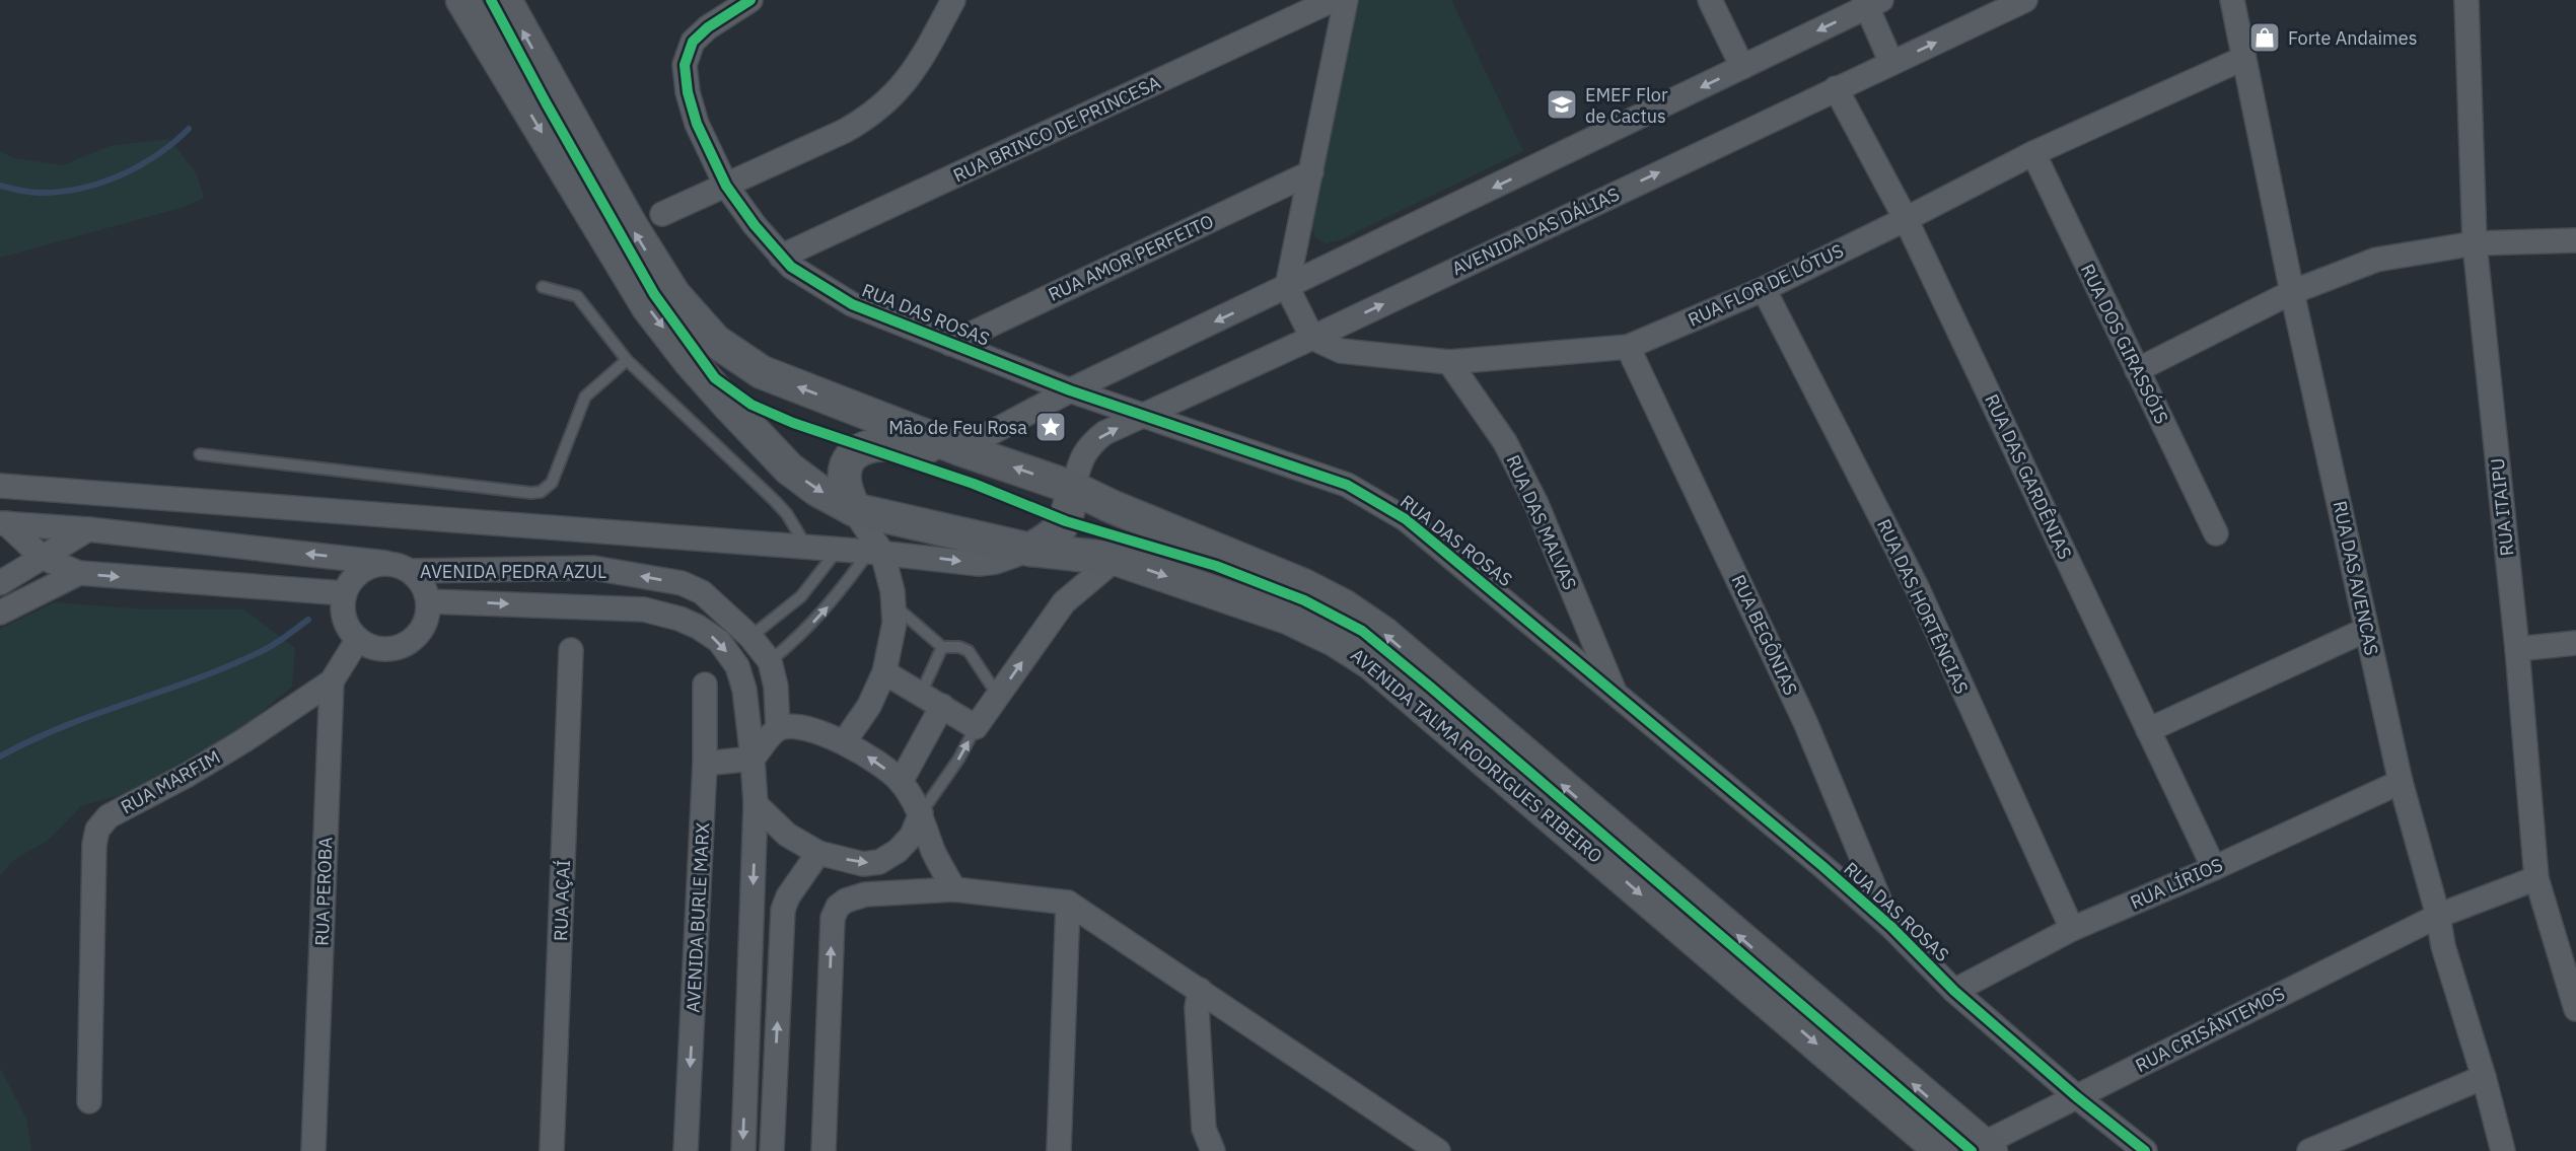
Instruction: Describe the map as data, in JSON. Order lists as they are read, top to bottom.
{
  "streets": {
    "main road": ["AVENIDA TALMA RODRIGUES RIBEIRO"],
    "street": [
      "RUA BRINCO DE PRINCESA",
      "AVENIDA DAS DÁLIAS",
      "RUA AMOR PERFEITO",
      "RUA FLOR DE LÓTUS",
      "RUA DAS ROSAS",
      "RUA DOS GIRASSÓIS",
      "RUA DAS GARDÊNIAS",
      "RUA ITAIPU",
      "RUA DAS MALVAS",
      "AVENIDA PEDRA AZUL",
      "RUA DAS AVENCAS",
      "RUA DAS HORTÊNCIAS",
      "RUA BEGÔNIAS",
      "RUA MARFIM",
      "RUA LÍRIOS",
      "RUA PEROBA",
      "RUA AÇAÍ",
      "AVENIDA BURLE MARX",
      "RUA CRISÂNTEMOS"
    ]
  },
  "crossings": [
    ["RUA BRINCO DE PRINCESA", "RUA DAS ROSAS"],
    ["AVENIDA DAS DÁLIAS", "RUA FLOR DE LÓTUS"],
    ["AVENIDA DAS DÁLIAS", "RUA DAS ROSAS"],
    ["AVENIDA DAS DÁLIAS", "RUA DAS GARDÊNIAS"],
    ["AVENIDA DAS DÁLIAS", "AVENIDA TALMA RODRIGUES RIBEIRO"],
    ["RUA AMOR PERFEITO", "RUA DAS ROSAS"],
    ["RUA FLOR DE LÓTUS", "RUA DOS GIRASSÓIS"],
    ["RUA FLOR DE LÓTUS", "RUA DAS GARDÊNIAS"],
    ["RUA FLOR DE LÓTUS", "RUA DAS MALVAS"],
    ["RUA FLOR DE LÓTUS", "RUA DAS AVENCAS"],
    ["RUA FLOR DE LÓTUS", "RUA DAS HORTÊNCIAS"],
    ["RUA FLOR DE LÓTUS", "RUA BEGÔNIAS"],
    ["RUA DAS ROSAS", "RUA DAS MALVAS"],
    ["RUA DAS ROSAS", "RUA BEGÔNIAS"],
    ["RUA DAS ROSAS", "RUA LÍRIOS"],
    ["RUA DAS ROSAS", "RUA CRISÂNTEMOS"],
    ["RUA DAS GARDÊNIAS", "RUA LÍRIOS"],
    ["RUA ITAIPU", "RUA CRISÂNTEMOS"],
    ["AVENIDA PEDRA AZUL", "RUA PEROBA"],
    ["RUA DAS AVENCAS", "RUA LÍRIOS"],
    ["RUA DAS AVENCAS", "RUA CRISÂNTEMOS"],
    ["RUA DAS HORTÊNCIAS", "RUA LÍRIOS"],
    ["AVENIDA TALMA RODRIGUES RIBEIRO", "RUA CRISÂNTEMOS"],
    ["RUA MARFIM", "RUA PEROBA"]
  ],
  "places": {
    "shop": ["Forte Andaimes"],
    "school or university": ["EMEF Flor de Cactus"],
    "place": ["Mão de Feu Rosa"]
  }
}
